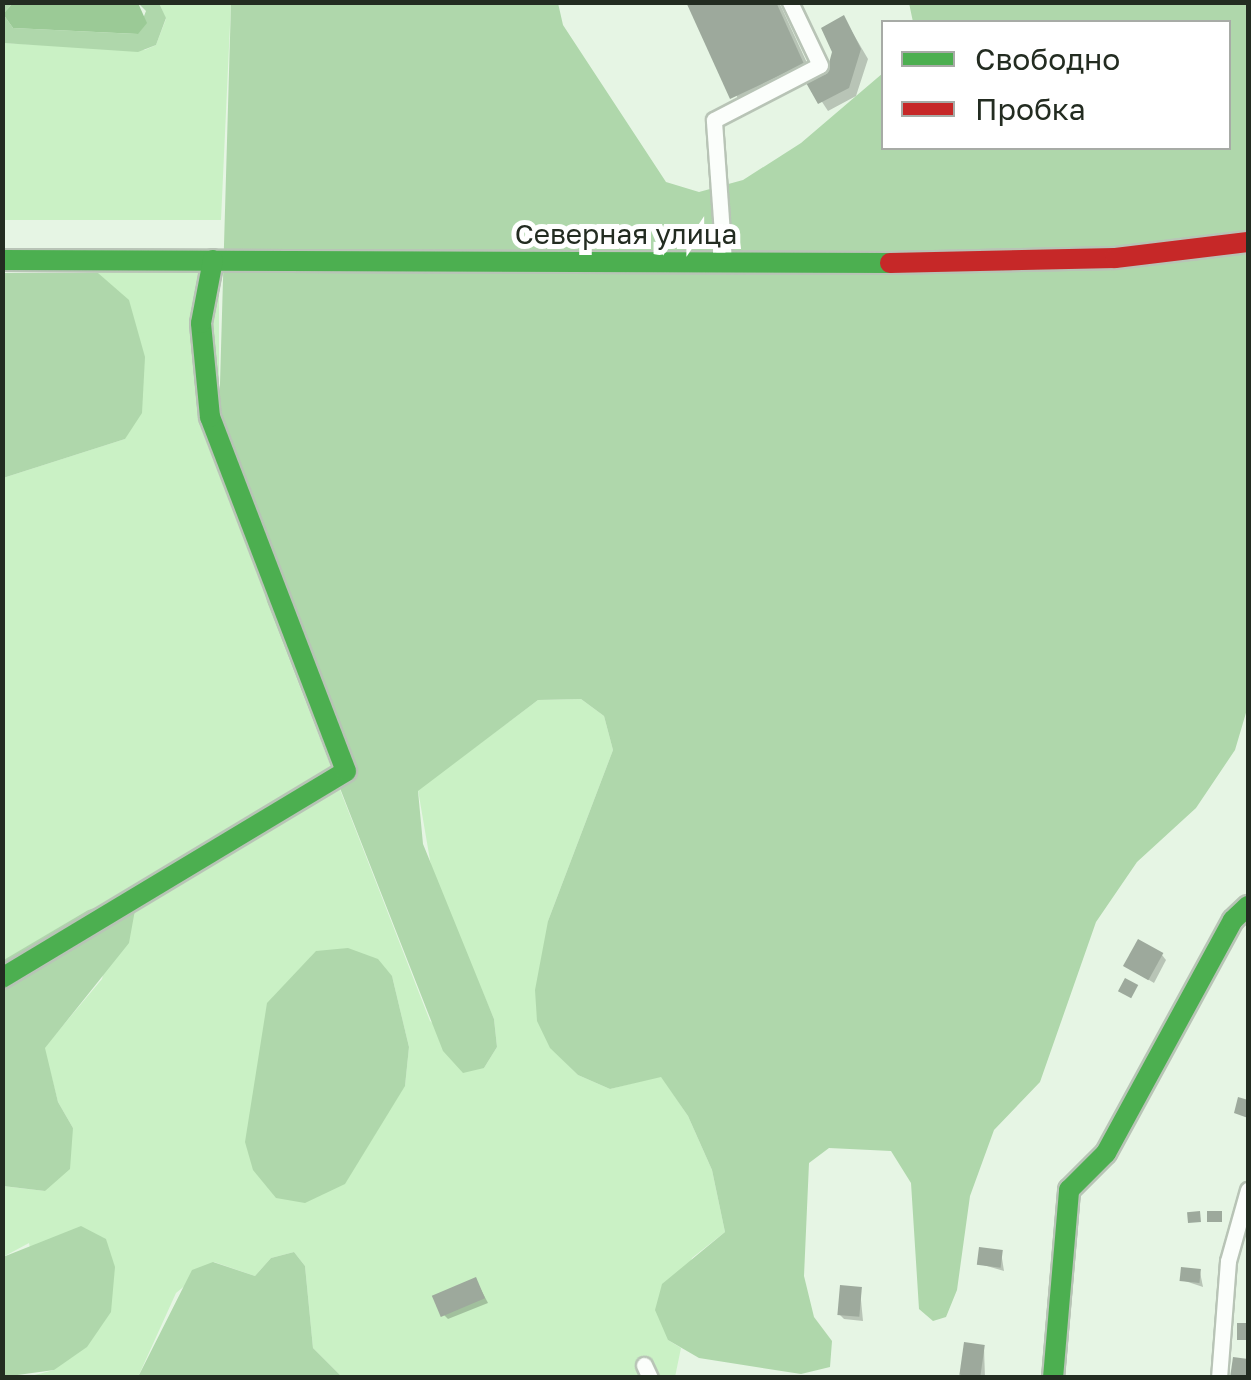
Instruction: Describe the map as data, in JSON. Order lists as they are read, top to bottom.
{
  "streets": {
    "street": ["Северная улица"]
  },
  "legend": ["Свободно", "Пробка"]
}
